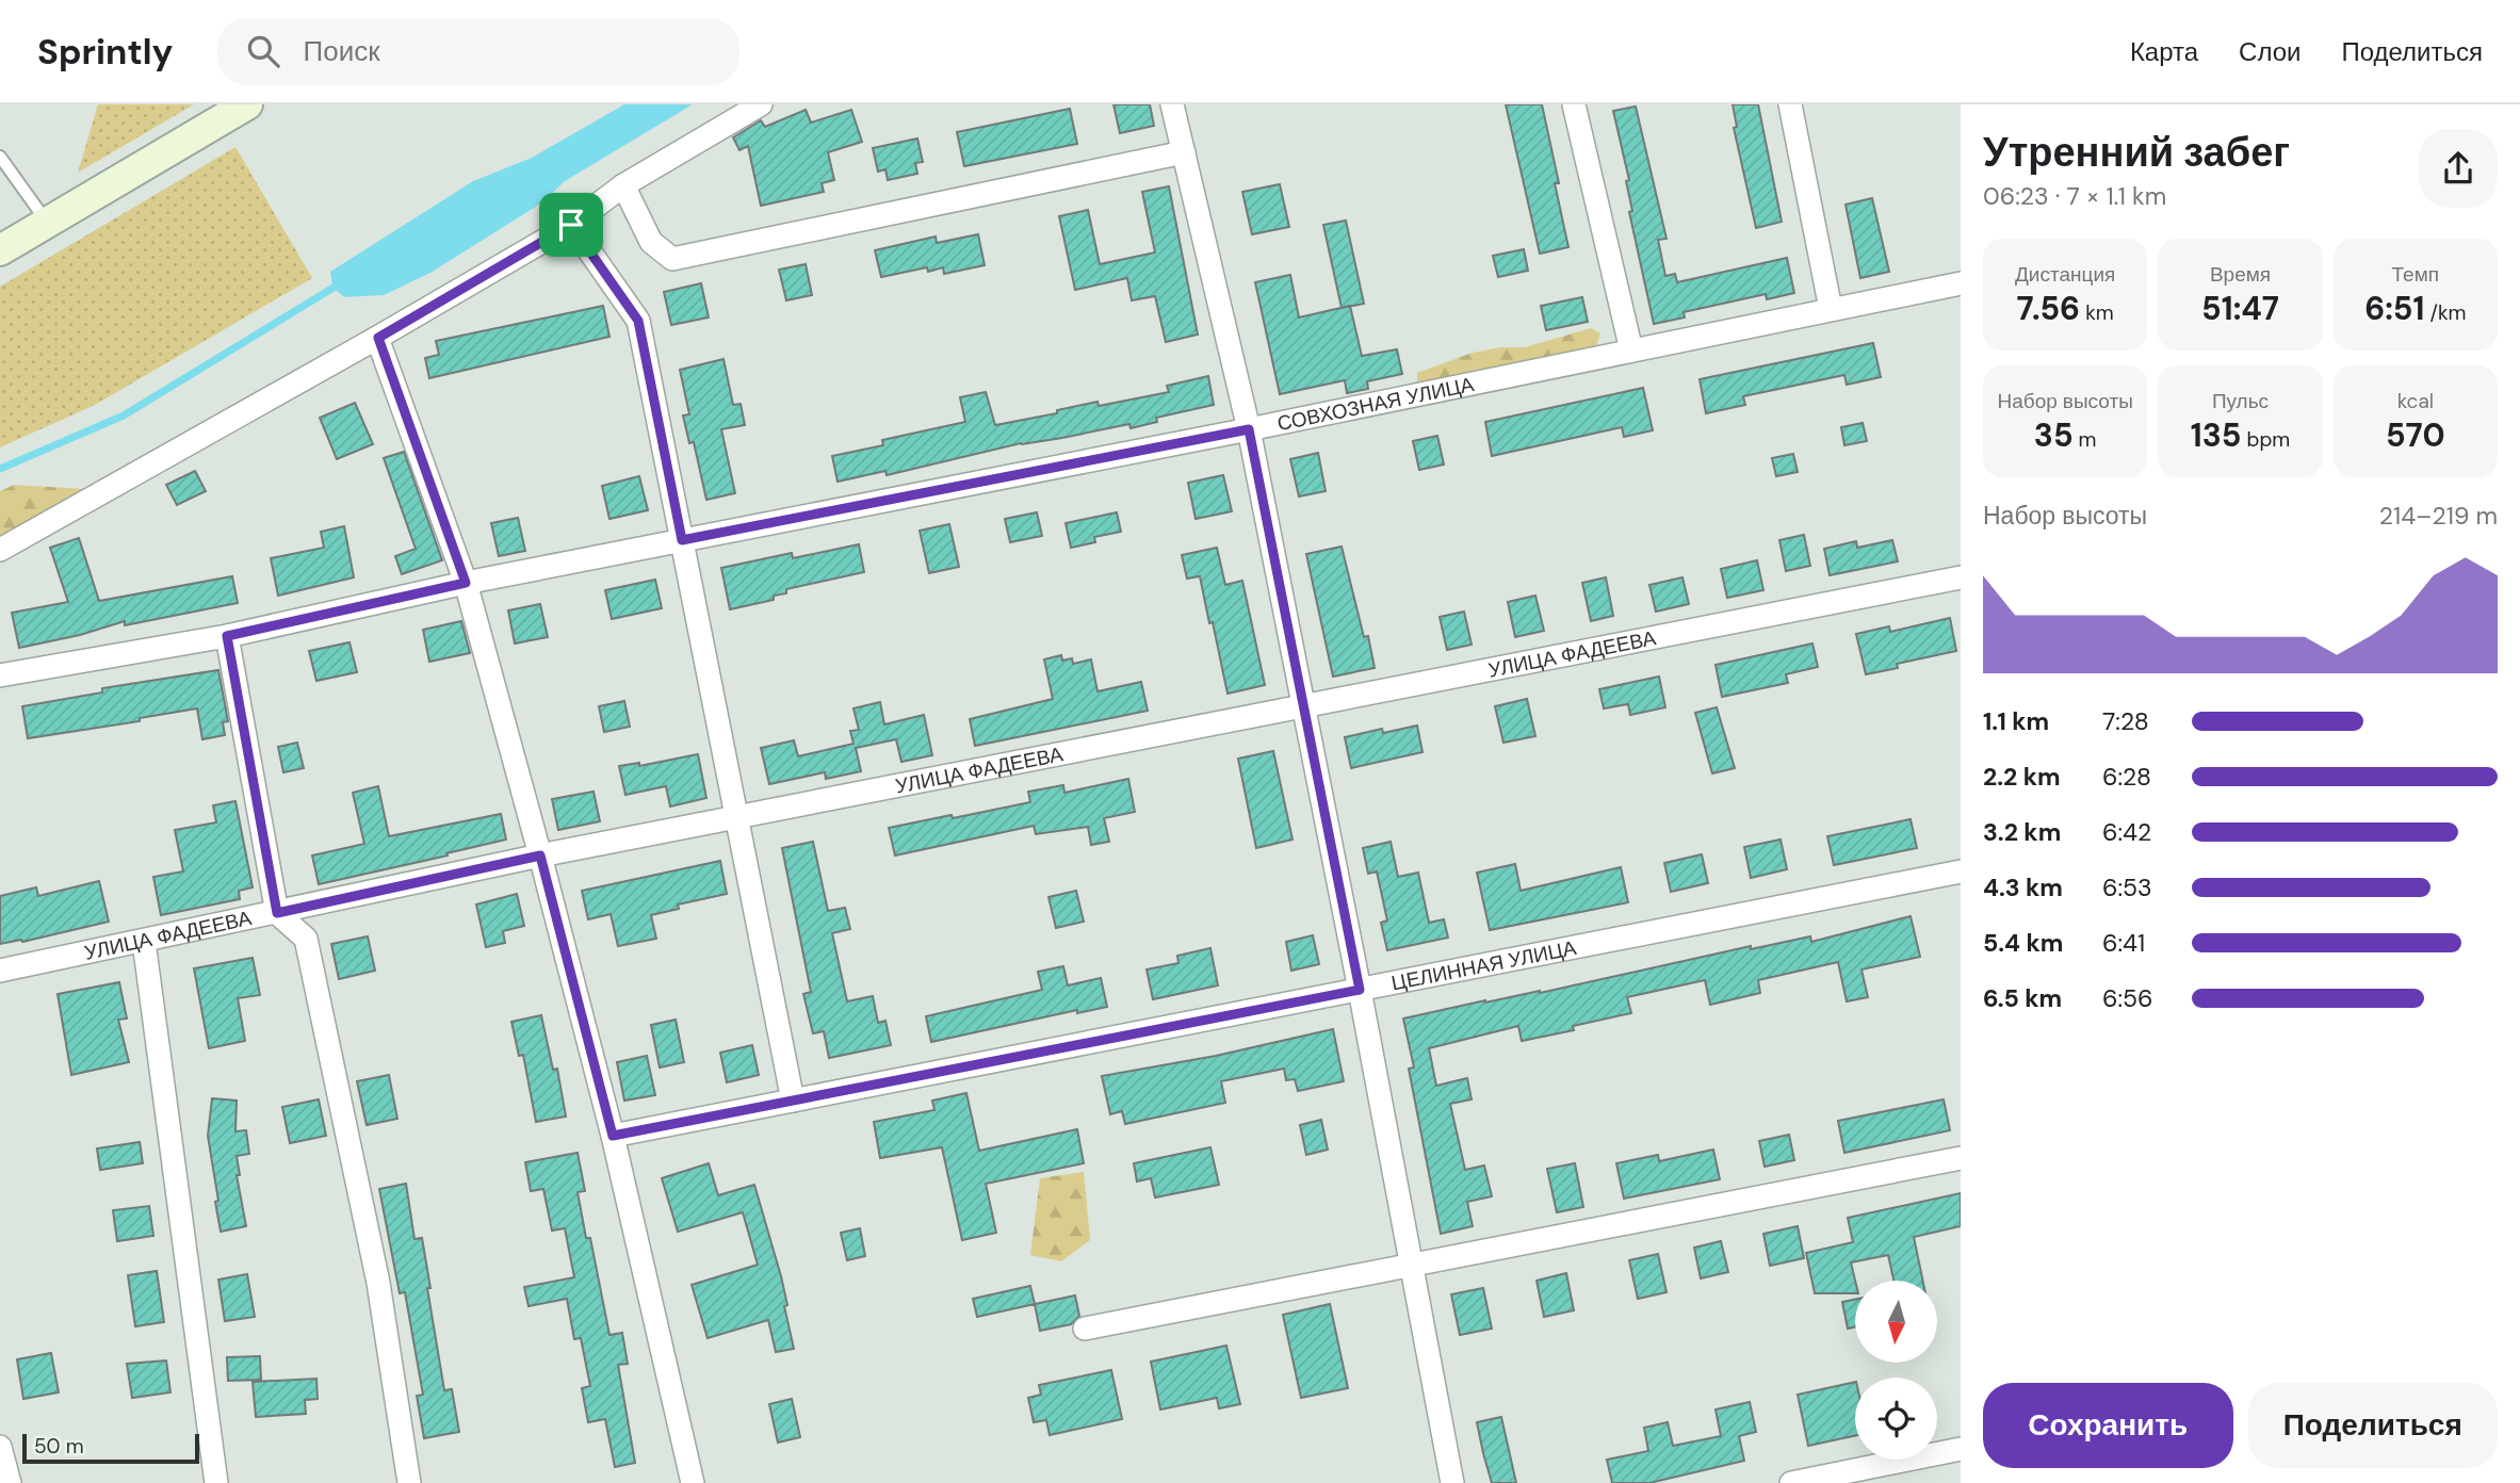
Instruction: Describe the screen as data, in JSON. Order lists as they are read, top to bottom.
{
  "streets": {
    "street": ["СОВХОЗНАЯ УЛИЦА", "УЛИЦА ФАДЕЕВА", "ЦЕЛИННАЯ УЛИЦА"]
  },
  "scale_bar": "50 m",
  "north": "bottom",
  "page": {
    "header": "Sprintly",
    "search": "Поиск",
    "nav": ["Карта", "Слои", "Поделиться"],
    "heading": ["Утренний забег", "06:23 · 7 × 1.1 km"],
    "stats": [
      ["Дистанция", "7.56 km"],
      ["Время", "51:47"],
      ["Темп", "6:51 /km"],
      ["Набор высоты", "35 m"],
      ["Пульс", "135 bpm"],
      ["kcal", "570"]
    ],
    "chart": ["Набор высоты", "214–219 m"],
    "list": [
      {
        "name": "1.1 km",
        "note": "7:28"
      },
      {
        "name": "2.2 km",
        "note": "6:28"
      },
      {
        "name": "3.2 km",
        "note": "6:42"
      },
      {
        "name": "4.3 km",
        "note": "6:53"
      },
      {
        "name": "5.4 km",
        "note": "6:41"
      },
      {
        "name": "6.5 km",
        "note": "6:56"
      }
    ],
    "buttons": ["Сохранить", "Поделиться"],
    "scale": "50 m"
  }
}
